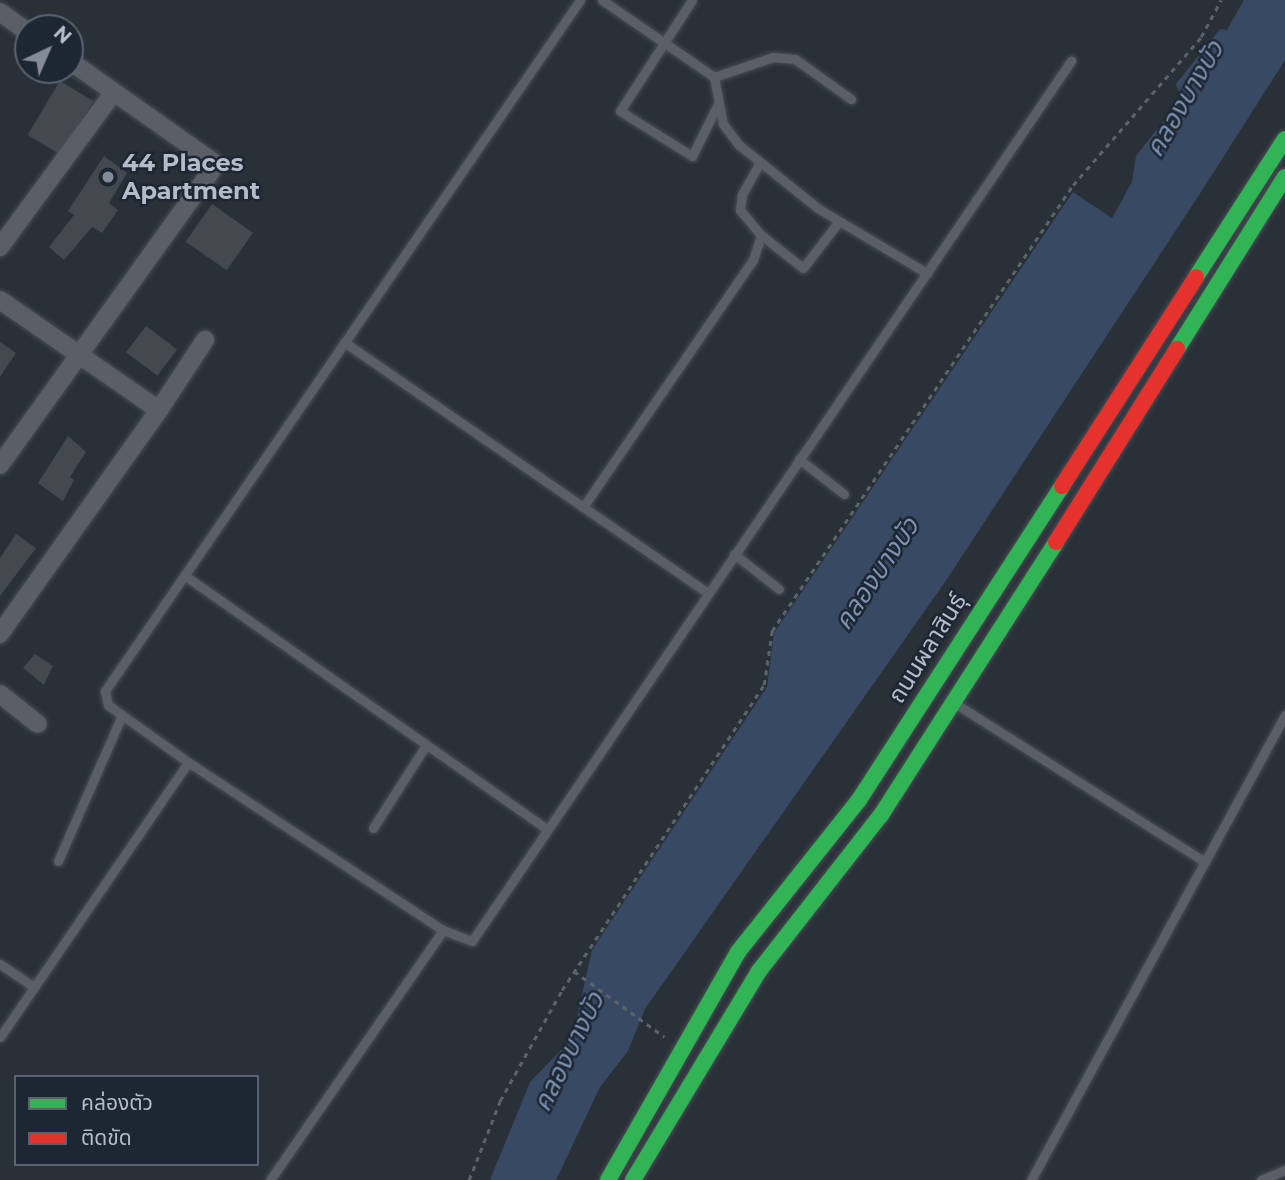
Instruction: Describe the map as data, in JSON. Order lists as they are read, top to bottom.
{
  "streets": {
    "main road": ["ถนนผลาสินธุ์"]
  },
  "water": ["คลองบางบัว"],
  "places": ["44 Places Apartment"],
  "legend": ["คล่องตัว", "ติดขัด"],
  "north": "top right"
}
